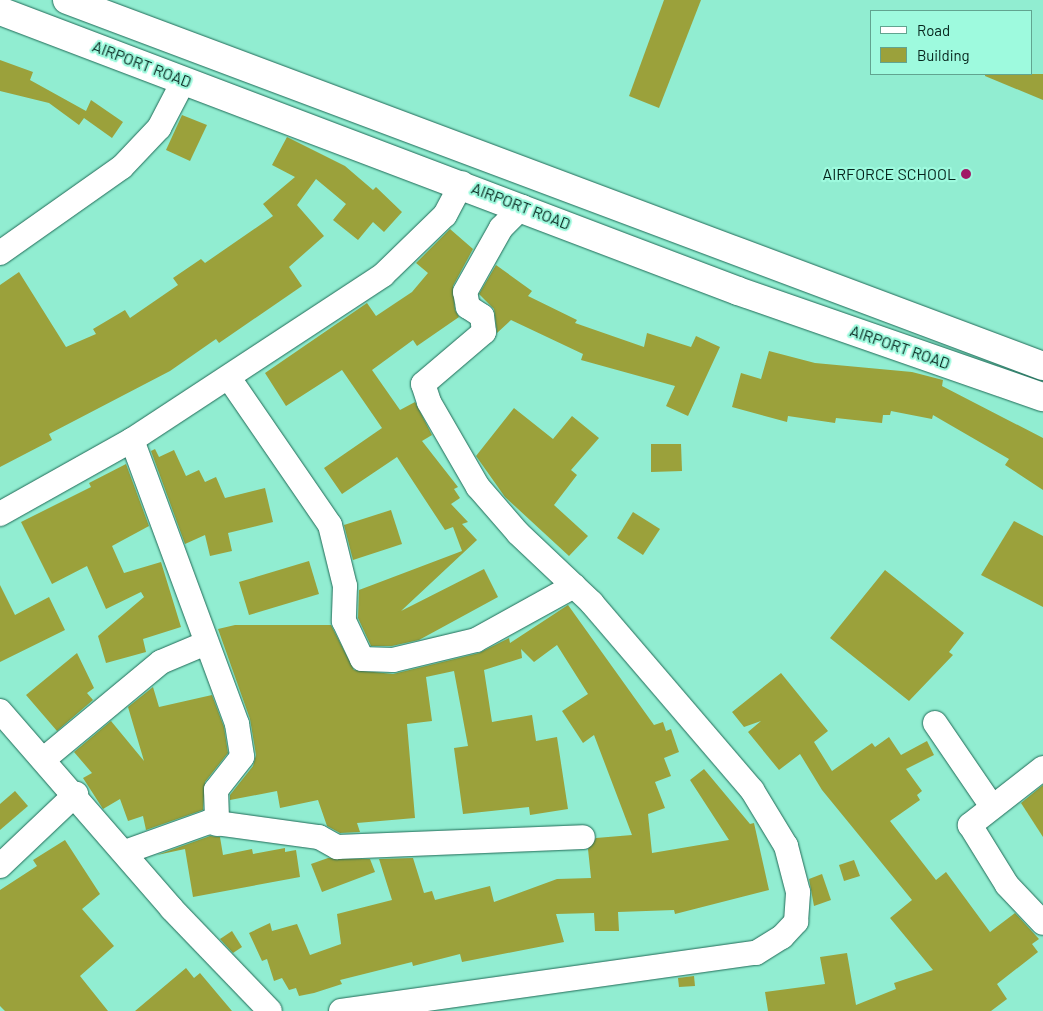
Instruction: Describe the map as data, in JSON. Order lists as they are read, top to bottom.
{
  "streets": {
    "main road": ["AIRPORT ROAD"]
  },
  "places": ["AIRFORCE SCHOOL"],
  "legend": ["Road", "Building"]
}
